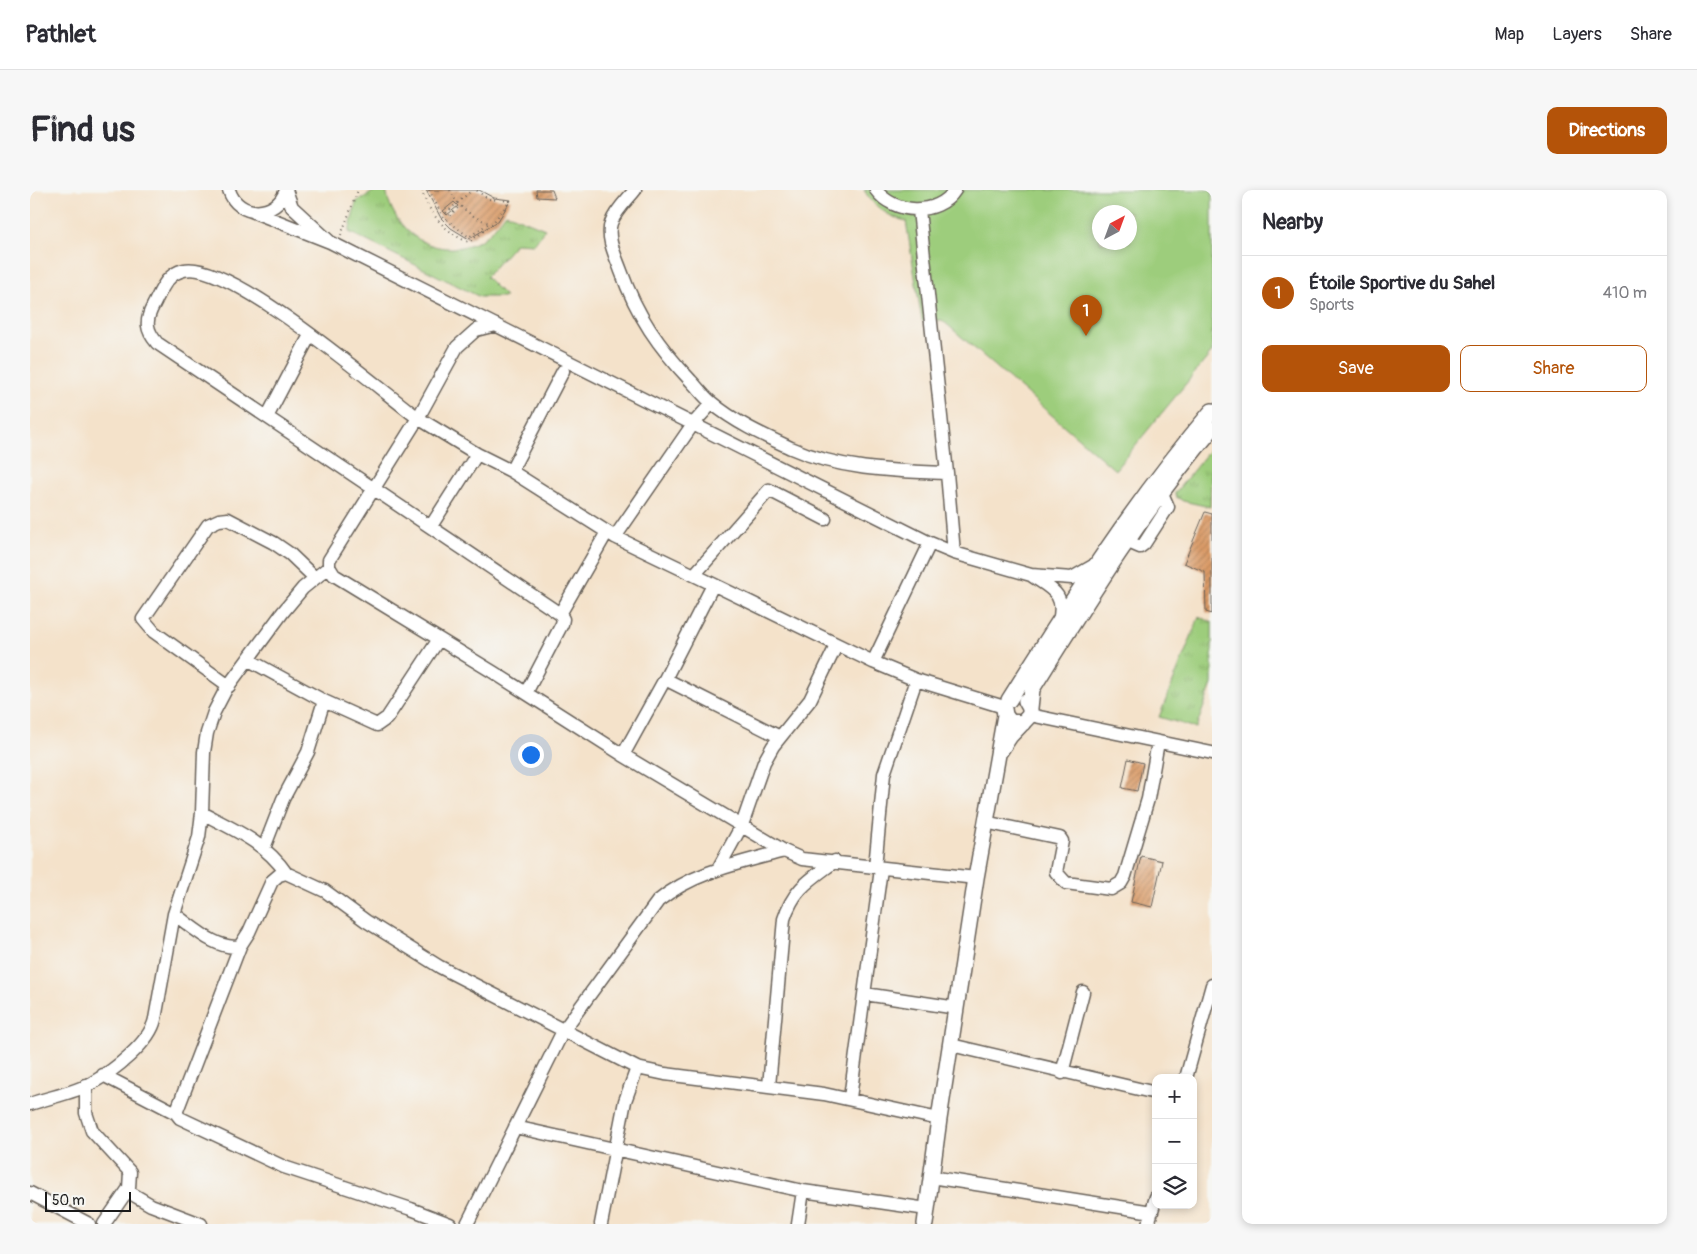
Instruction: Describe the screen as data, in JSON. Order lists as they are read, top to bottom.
{
  "scale_bar": "50 m",
  "north": "top right",
  "page": {
    "header": "Pathlet",
    "nav": ["Map", "Layers", "Share"],
    "buttons": [
      "Directions",
      ["Save", "Share"]
    ],
    "title": "Find us",
    "heading": "Nearby",
    "list": [
      {
        "mark": "1",
        "name": "Étoile Sportive du Sahel",
        "note": "Sports",
        "value": "410 m"
      }
    ],
    "pins": "1",
    "map_buttons": ["+", "−"],
    "scale": "50 m"
  }
}
